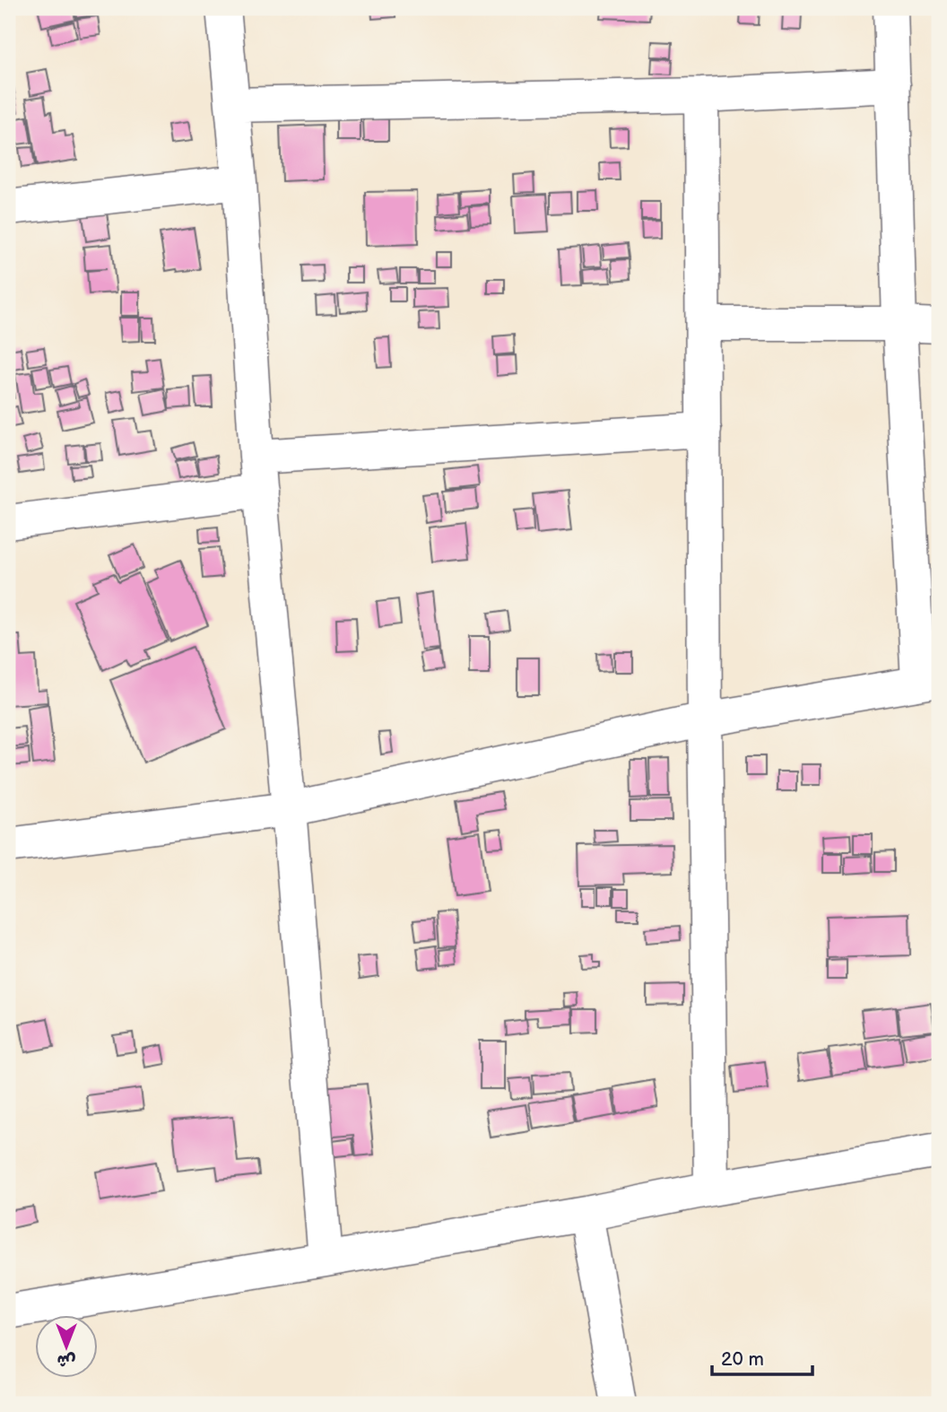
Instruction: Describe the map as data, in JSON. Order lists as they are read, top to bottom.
{
  "scale_bar": "20 m",
  "north": "bottom"
}
